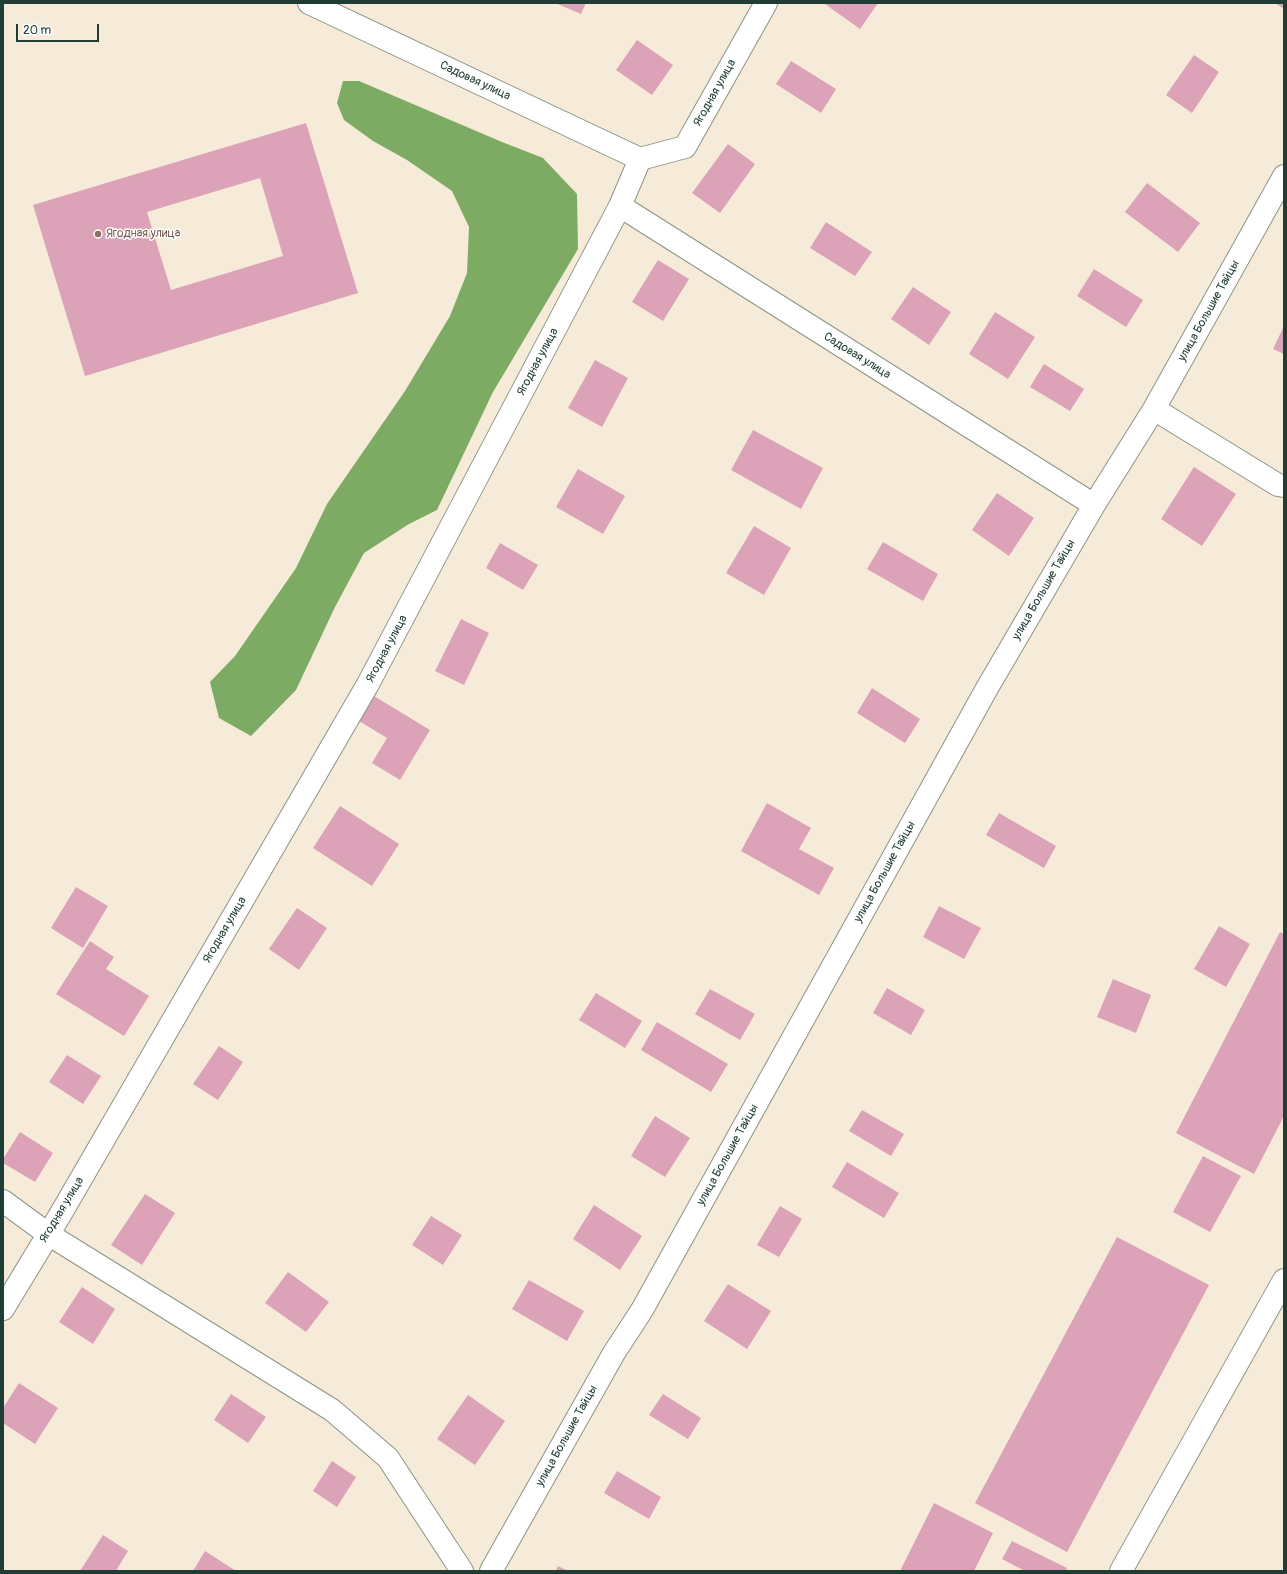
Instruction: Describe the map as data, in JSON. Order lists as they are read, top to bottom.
{
  "streets": {
    "street": ["Садовая улица", "Ягодная улица", "улица Большие Тайцы"]
  },
  "crossings": [
    ["Садовая улица", "Ягодная улица"],
    ["Садовая улица", "улица Большие Тайцы"]
  ],
  "places": ["Ягодная улица"],
  "scale_bar": "20 m"
}
